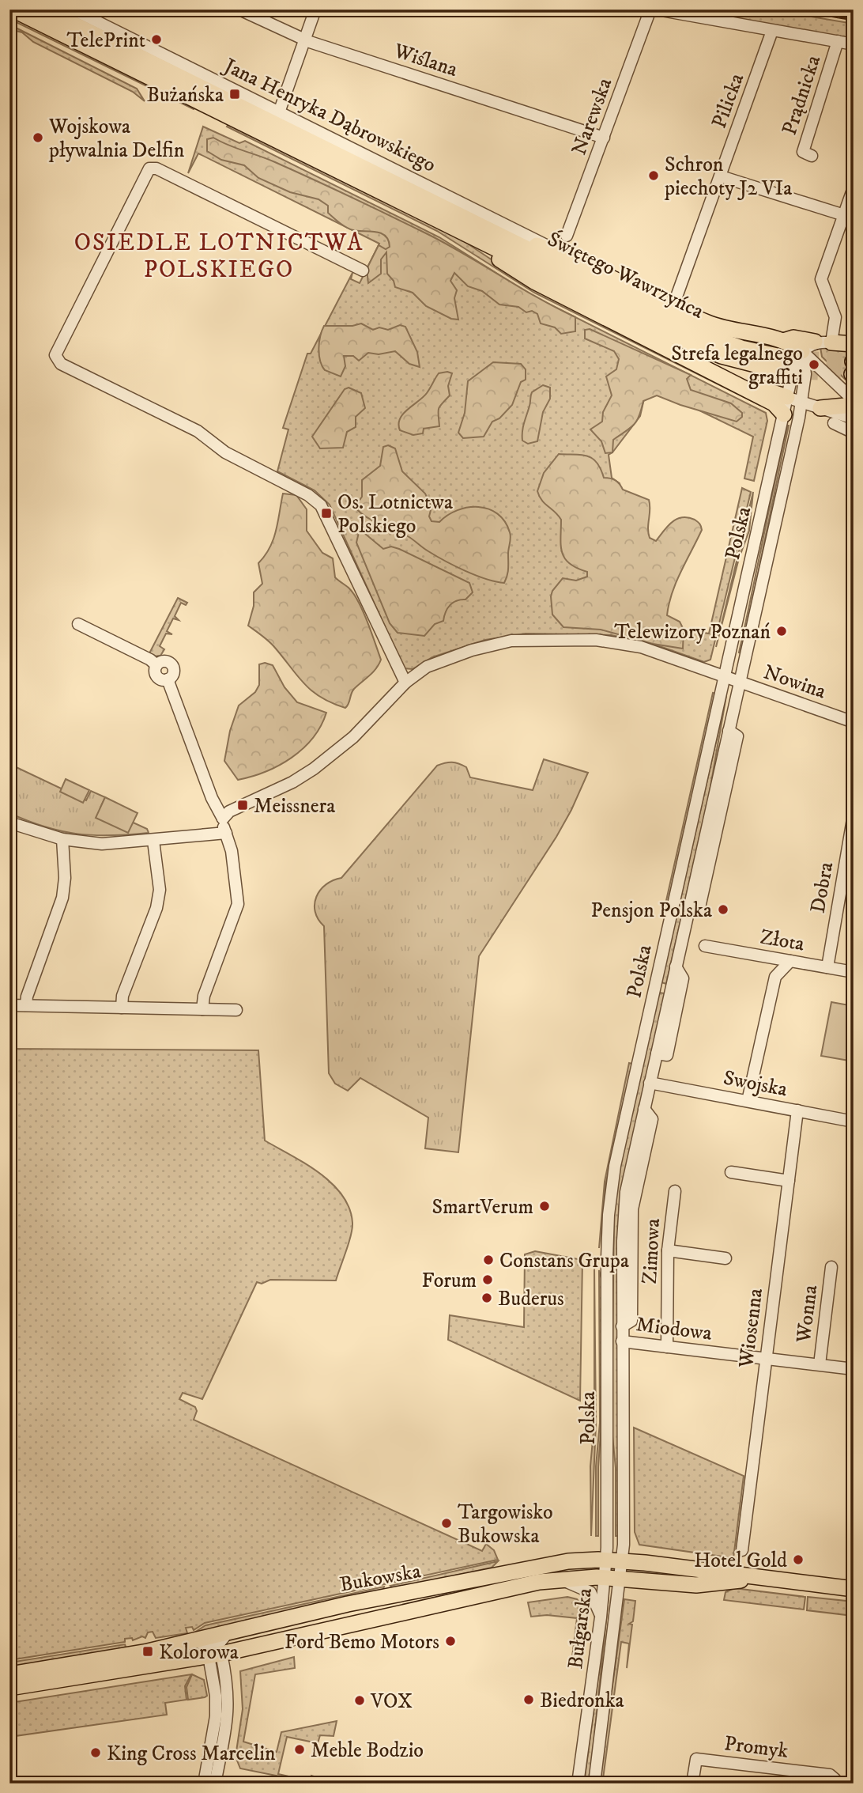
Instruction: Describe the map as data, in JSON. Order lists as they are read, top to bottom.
{
  "streets": {
    "main road": ["Jana Henryka Dąbrowskiego", "Świętego Wawrzyńca", "Bukowska"],
    "street": [
      "Wiślana",
      "Prądnicka",
      "Pilicka",
      "Narewska",
      "Polska",
      "Nowina",
      "Dobra",
      "Złota",
      "Swojska",
      "Zimowa",
      "Wonna",
      "Miodowa",
      "Wiosenna",
      "Bułgarska",
      "Promyk"
    ]
  },
  "crossings": [
    ["Wiślana", "Narewska"],
    ["Jana Henryka Dąbrowskiego", "Świętego Wawrzyńca"],
    ["Polska", "Nowina"],
    ["Polska", "Swojska"],
    ["Polska", "Miodowa"],
    ["Polska", "Bukowska"],
    ["Polska", "Bułgarska"],
    ["Dobra", "Złota"],
    ["Swojska", "Wiosenna"],
    ["Zimowa", "Miodowa"],
    ["Wonna", "Miodowa"],
    ["Miodowa", "Wiosenna"],
    ["Bukowska", "Bułgarska"]
  ],
  "districts": ["OSIEDLE LOTNICTWA POLSKIEGO"],
  "places": {
    "other": [
      "TelePrint",
      "Wojskowa pływalnia Delfin",
      "Schron piechoty J2 VIa",
      "Strefa legalnego graffiti",
      "Telewizory Poznań",
      "Pensjon Polska",
      "SmartVerum",
      "Constans Grupa",
      "Forum",
      "Buderus",
      "Targowisko Bukowska",
      "Hotel Gold",
      "Ford Bemo Motors",
      "Biedronka",
      "VOX",
      "Meble Bodzio",
      "King Cross Marcelin"
    ],
    "transit": [
      "Bużańska",
      "Os. Lotnictwa Polskiego",
      "Meissnera",
      "Kolorowa"
    ]
  }
}
